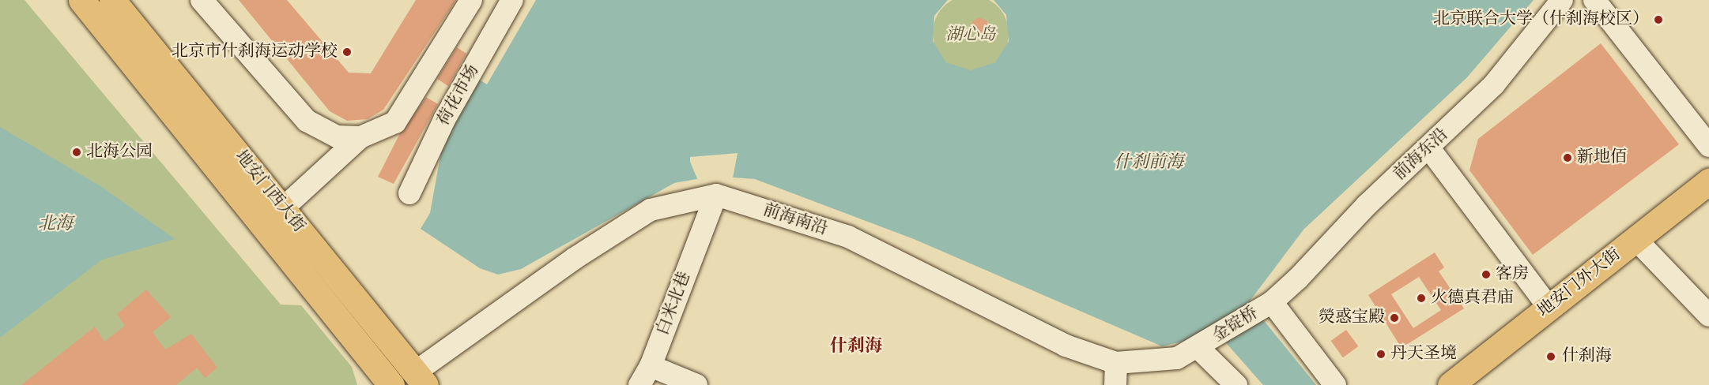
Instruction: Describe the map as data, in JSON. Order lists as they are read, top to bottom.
{
  "streets": {
    "main road": ["地安门西大街", "地安门外大街"],
    "street": [
      "荷花市场",
      "前海东沿",
      "前海南沿",
      "白米北巷",
      "金锭桥"
    ]
  },
  "crossings": [
    ["前海东沿", "金锭桥"],
    ["前海南沿", "白米北巷"],
    ["前海南沿", "金锭桥"]
  ],
  "districts": ["什刹海"],
  "water": ["什刹前海", "北海"],
  "parks": ["湖心岛"],
  "places": [
    "北京联合大学（什刹海校区）",
    "北京市什刹海运动学校",
    "北海公园",
    "新地佰",
    "客房",
    "火德真君庙",
    "熒惑宝殿",
    "丹天圣境",
    "什刹海"
  ]
}
